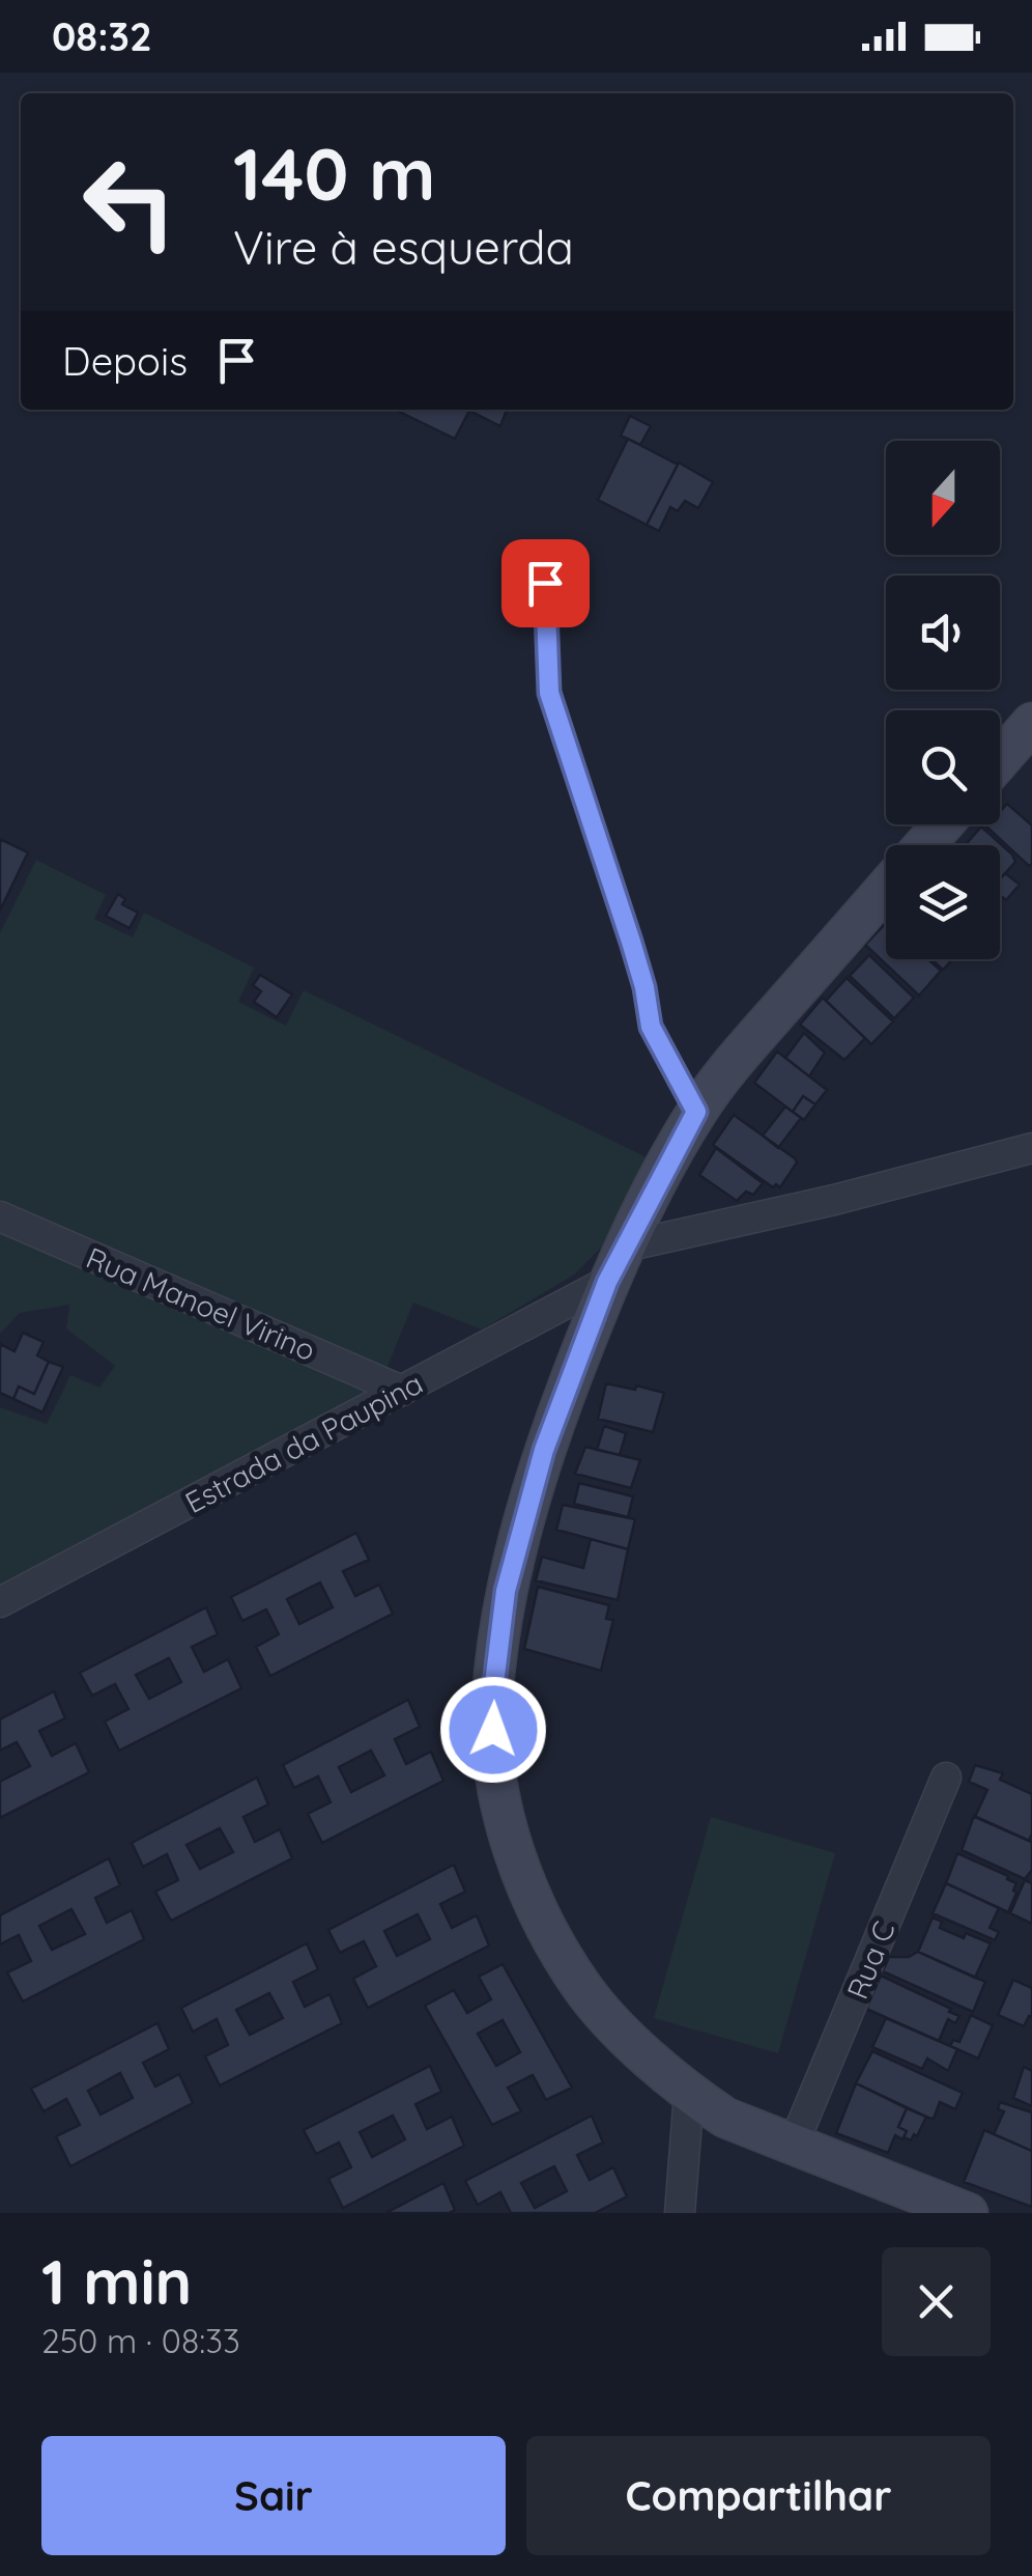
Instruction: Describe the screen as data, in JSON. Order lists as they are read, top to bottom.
{
  "streets": {
    "street": ["Rua Manoel Virino", "Estrada da Paupina", "Rua C"]
  },
  "crossings": [
    ["Rua Manoel Virino", "Estrada da Paupina"]
  ],
  "north": "bottom",
  "page": {
    "status": "08:32",
    "turn": ["140 m", "Vire à esquerda"],
    "then": "Depois",
    "heading": ["1 min", "250 m · 08:33"],
    "buttons": ["Sair", "Compartilhar"]
  }
}
